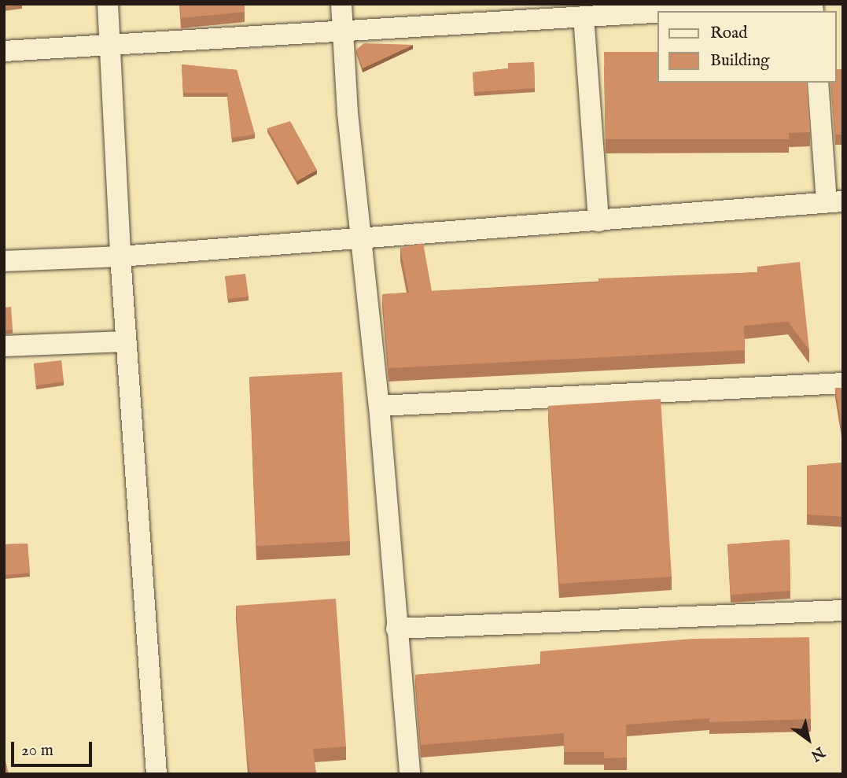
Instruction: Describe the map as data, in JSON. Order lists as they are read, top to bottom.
{
  "legend": ["Road", "Building"],
  "scale_bar": "20 m",
  "north": "bottom right"
}
